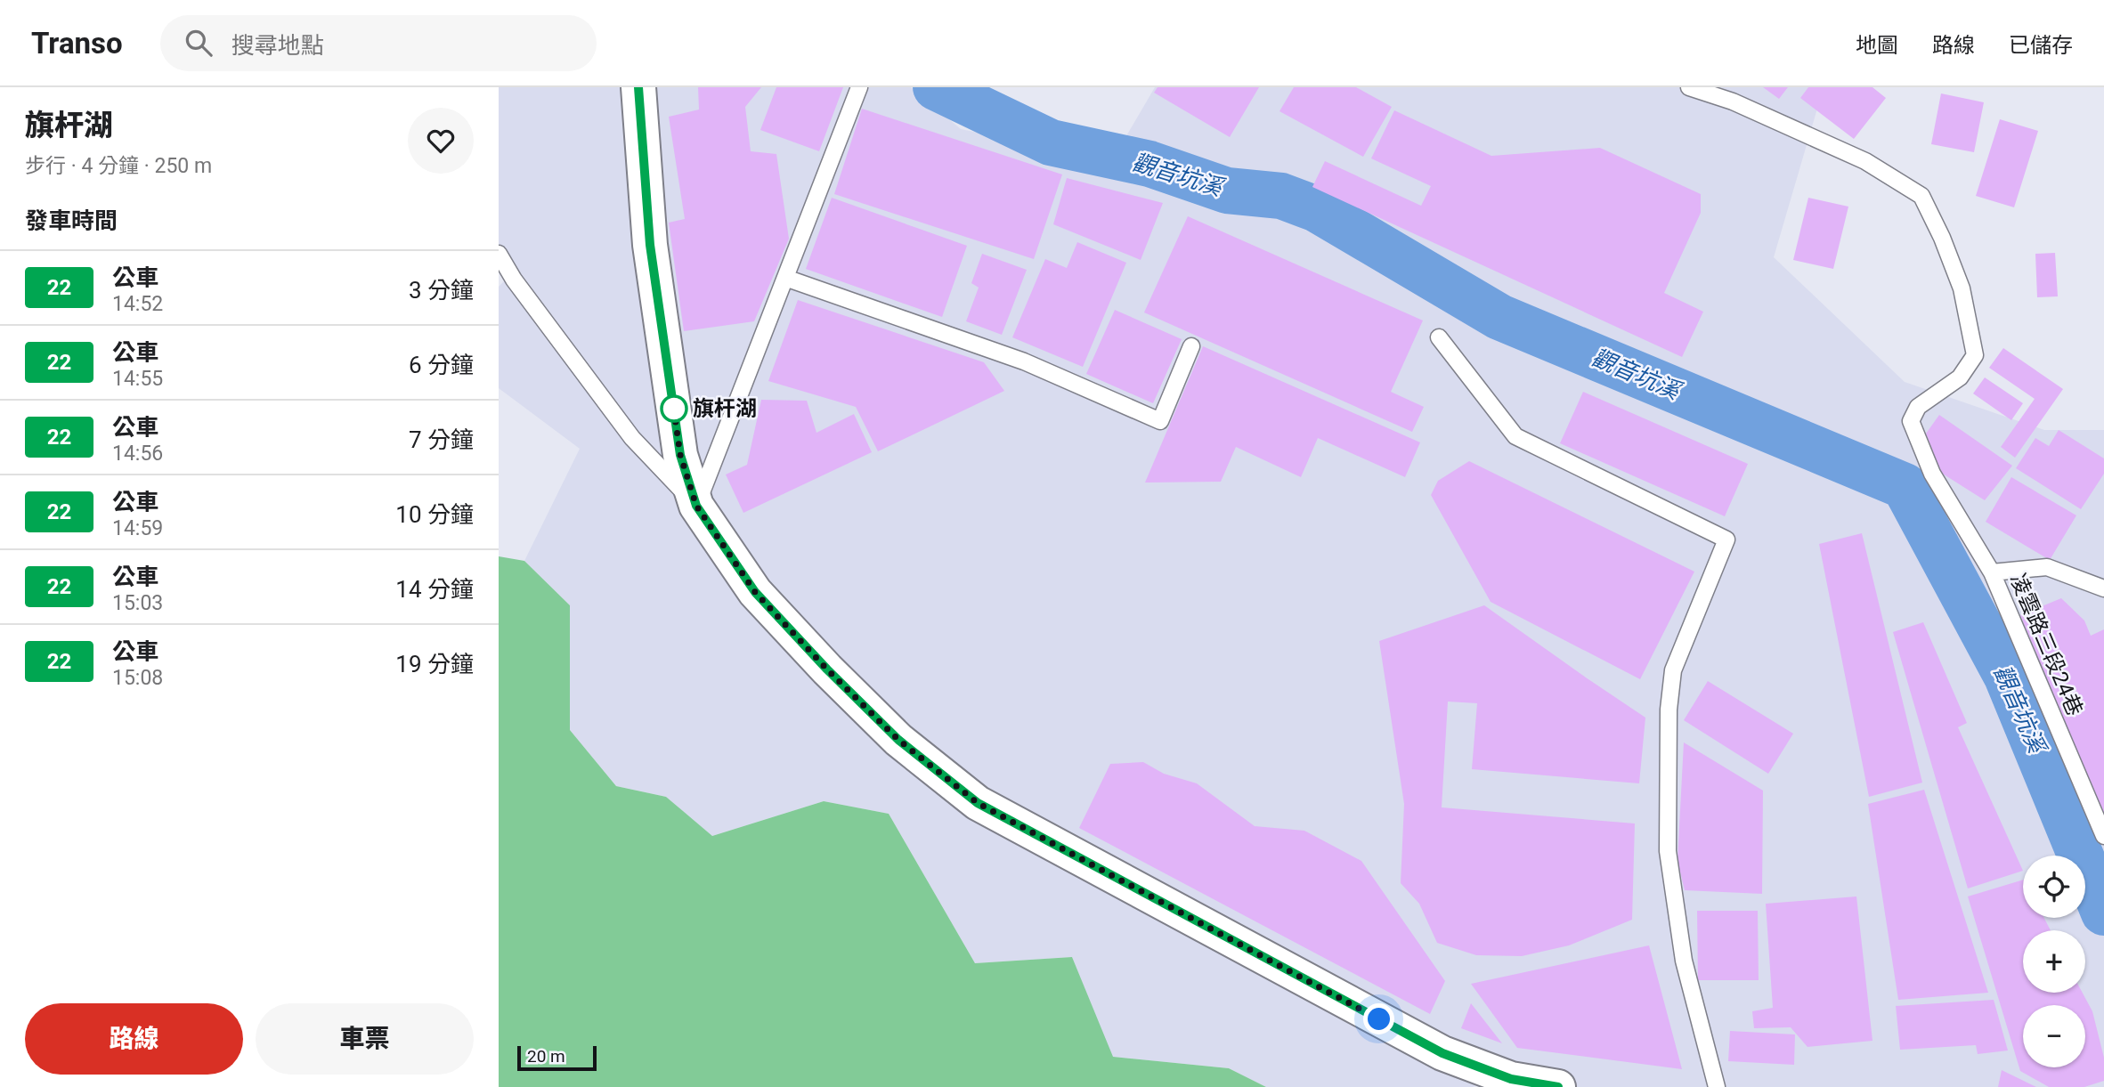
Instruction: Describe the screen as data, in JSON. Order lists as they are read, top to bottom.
{
  "streets": {
    "lane": ["凌雲路三段24巷"]
  },
  "water": ["觀音坑溪"],
  "places": ["旗杆湖"],
  "lines": ["bus line 22"],
  "scale_bar": "20 m",
  "page": {
    "header": "Transo",
    "search": "搜尋地點",
    "nav": ["地圖", "路線", "已儲存"],
    "heading": [
      ["旗杆湖", "步行 · 4 分鐘 · 250 m"],
      "發車時間"
    ],
    "list": [
      {
        "mark": "22",
        "name": "公車",
        "note": "14:52",
        "value": "3 分鐘"
      },
      {
        "mark": "22",
        "name": "公車",
        "note": "14:55",
        "value": "6 分鐘"
      },
      {
        "mark": "22",
        "name": "公車",
        "note": "14:56",
        "value": "7 分鐘"
      },
      {
        "mark": "22",
        "name": "公車",
        "note": "14:59",
        "value": "10 分鐘"
      },
      {
        "mark": "22",
        "name": "公車",
        "note": "15:03",
        "value": "14 分鐘"
      },
      {
        "mark": "22",
        "name": "公車",
        "note": "15:08",
        "value": "19 分鐘"
      }
    ],
    "map_buttons": ["+", "−"],
    "buttons": ["路線", "車票"],
    "scale": "20 m"
  }
}
